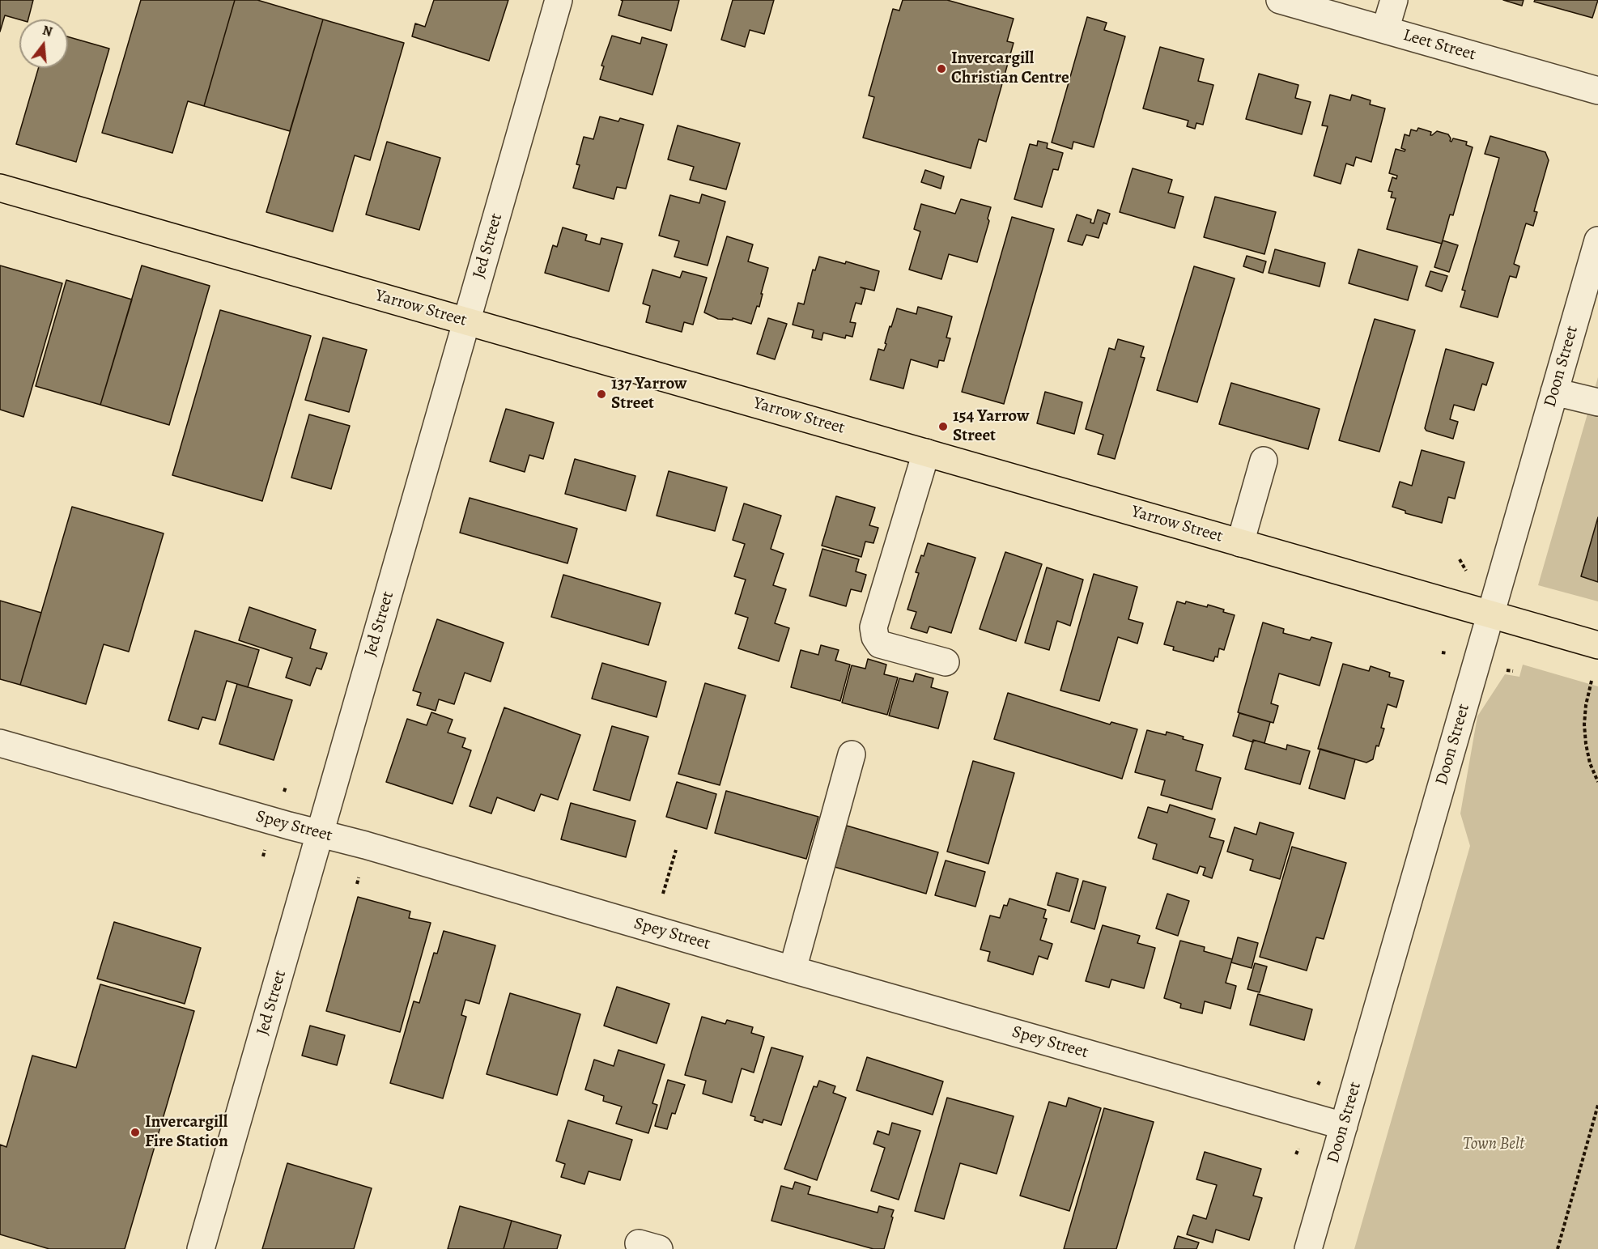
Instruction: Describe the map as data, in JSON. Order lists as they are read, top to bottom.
{
  "streets": {
    "main road": ["Yarrow Street"],
    "street": [
      "Leet Street",
      "Jed Street",
      "Doon Street",
      "Spey Street"
    ]
  },
  "crossings": [
    ["Jed Street", "Yarrow Street"],
    ["Jed Street", "Spey Street"],
    ["Yarrow Street", "Doon Street"],
    ["Doon Street", "Spey Street"]
  ],
  "parks": ["Town Belt"],
  "places": [
    "Invercargill Christian Centre",
    "137 Yarrow Street",
    "154 Yarrow Street",
    "Invercargill Fire Station"
  ],
  "north": "top"
}
